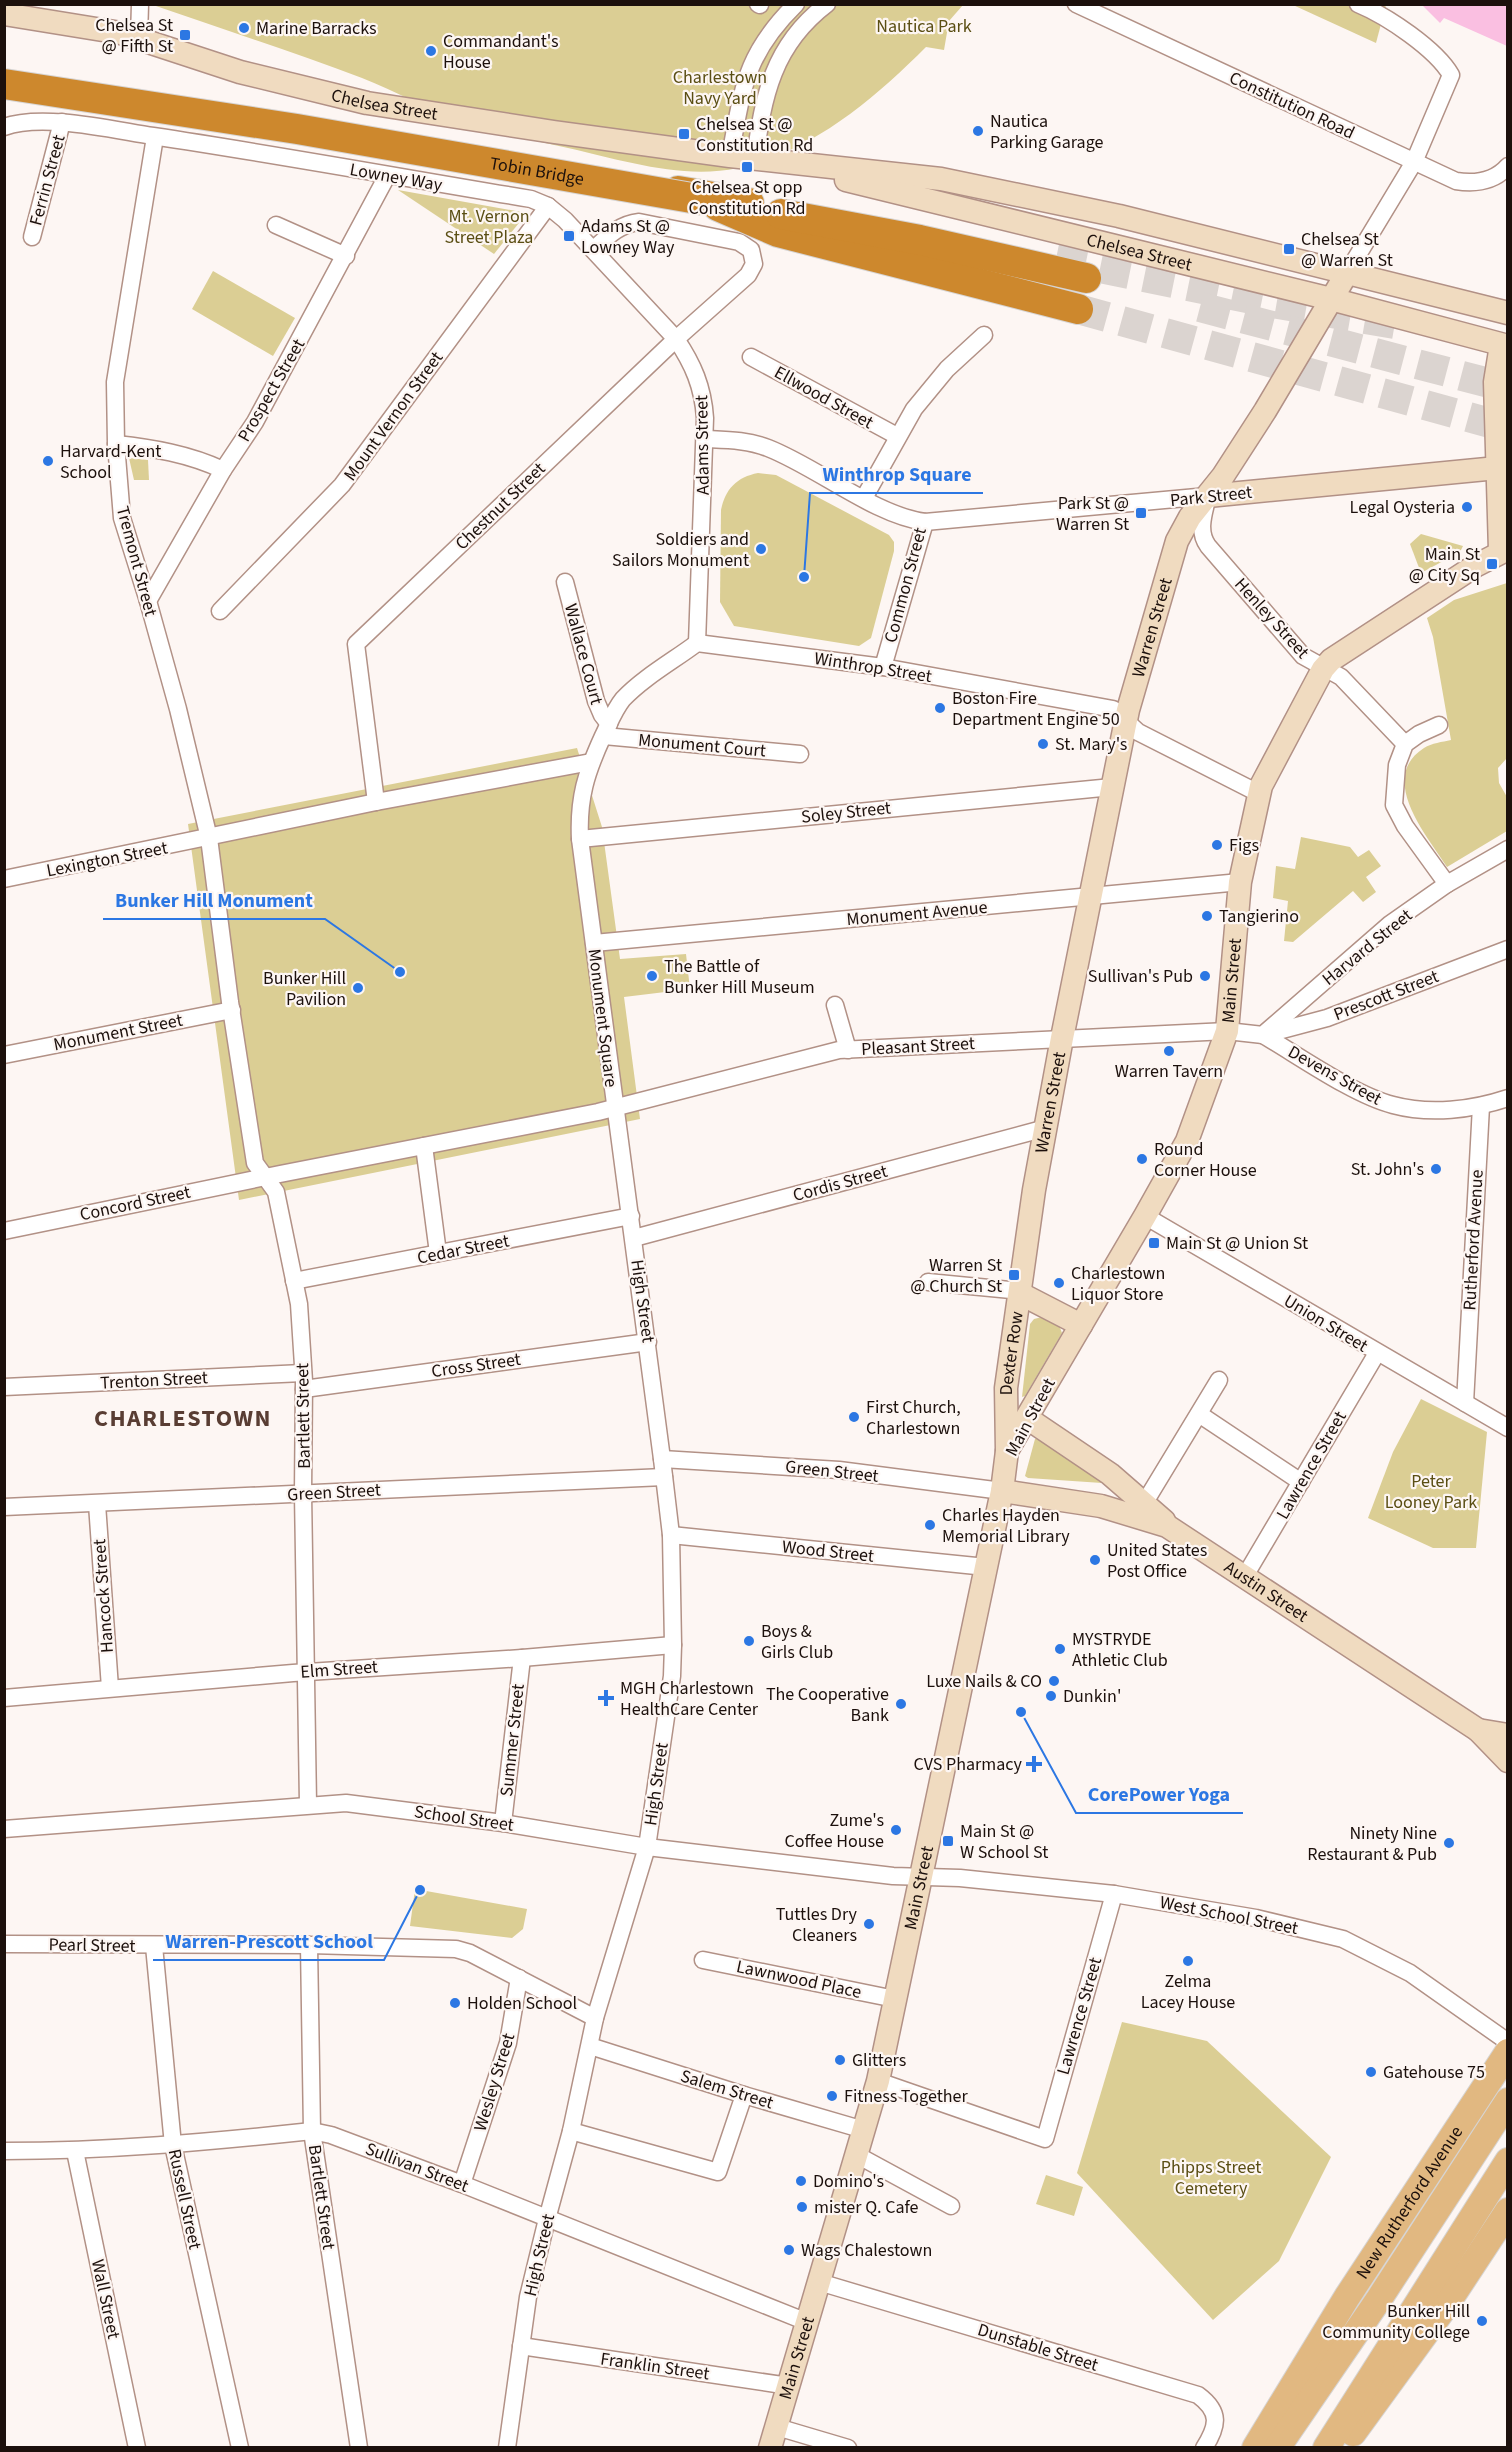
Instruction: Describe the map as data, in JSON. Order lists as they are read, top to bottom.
{
  "streets": {
    "highway": ["Tobin Bridge"],
    "main road": [
      "Chelsea Street",
      "Park Street",
      "Warren Street",
      "Main Street",
      "Dexter Row",
      "Austin Street",
      "New Rutherford Avenue"
    ],
    "street": [
      "Constitution Road",
      "Lowney Way",
      "Ferrin Street",
      "Prospect Street",
      "Ellwood Street",
      "Mount Vernon Street",
      "Adams Street",
      "Chestnut Street",
      "Tremont Street",
      "Common Street",
      "Henley Street",
      "Wallace Court",
      "Winthrop Street",
      "Monument Court",
      "Soley Street",
      "Lexington Street",
      "Monument Avenue",
      "Harvard Street",
      "Prescott Street",
      "Monument Square",
      "Monument Street",
      "Pleasant Street",
      "Devens Street",
      "Cordis Street",
      "Concord Street",
      "Rutherford Avenue",
      "Cedar Street",
      "High Street",
      "Union Street",
      "Cross Street",
      "Trenton Street",
      "Bartlett Street",
      "Lawrence Street",
      "Green Street",
      "Wood Street",
      "Hancock Street",
      "Elm Street",
      "Summer Street",
      "School Street",
      "West School Street",
      "Pearl Street",
      "Lawnwood Place",
      "Wesley Street",
      "Salem Street",
      "Sullivan Street",
      "Russell Street",
      "Wall Street",
      "Dunstable Street",
      "Franklin Street"
    ]
  },
  "crossings": [
    ["Chelsea Street", "Warren Street"],
    ["Constitution Road", "Warren Street"],
    ["Lowney Way", "Ferrin Street"],
    ["Lowney Way", "Prospect Street"],
    ["Lowney Way", "Mount Vernon Street"],
    ["Lowney Way", "Adams Street"],
    ["Lowney Way", "Chestnut Street"],
    ["Lowney Way", "Tremont Street"],
    ["Prospect Street", "Tremont Street"],
    ["Adams Street", "Chestnut Street"],
    ["Adams Street", "Common Street"],
    ["Adams Street", "Winthrop Street"],
    ["Park Street", "Common Street"],
    ["Park Street", "Henley Street"],
    ["Park Street", "Warren Street"],
    ["Tremont Street", "Lexington Street"],
    ["Common Street", "Winthrop Street"],
    ["Henley Street", "Warren Street"],
    ["Henley Street", "Main Street"],
    ["Warren Street", "Winthrop Street"],
    ["Warren Street", "Soley Street"],
    ["Warren Street", "Monument Avenue"],
    ["Warren Street", "Pleasant Street"],
    ["Warren Street", "Cordis Street"],
    ["Warren Street", "Dexter Row"],
    ["Wallace Court", "Monument Court"],
    ["Winthrop Street", "Main Street"],
    ["Soley Street", "Monument Square"],
    ["Monument Avenue", "Main Street"],
    ["Monument Avenue", "Monument Square"],
    ["Harvard Street", "Prescott Street"],
    ["Harvard Street", "Devens Street"],
    ["Main Street", "Pleasant Street"],
    ["Main Street", "Union Street"],
    ["Main Street", "Dexter Row"],
    ["Main Street", "Lawrence Street"],
    ["Main Street", "Green Street"],
    ["Main Street", "Wood Street"],
    ["Main Street", "Austin Street"],
    ["Main Street", "School Street"],
    ["Main Street", "West School Street"],
    ["Main Street", "Lawnwood Place"],
    ["Main Street", "Salem Street"],
    ["Main Street", "Sullivan Street"],
    ["Main Street", "Dunstable Street"],
    ["Main Street", "Franklin Street"],
    ["Prescott Street", "Devens Street"],
    ["Monument Square", "Pleasant Street"],
    ["Monument Square", "Concord Street"],
    ["Monument Square", "High Street"],
    ["Monument Square", "Bartlett Street"],
    ["Pleasant Street", "High Street"],
    ["Devens Street", "Rutherford Avenue"],
    ["Cordis Street", "High Street"],
    ["Concord Street", "Bartlett Street"],
    ["Rutherford Avenue", "Union Street"],
    ["Cedar Street", "High Street"],
    ["Cedar Street", "Bartlett Street"],
    ["High Street", "Cross Street"],
    ["High Street", "Green Street"],
    ["High Street", "Wood Street"],
    ["High Street", "Elm Street"],
    ["High Street", "School Street"],
    ["High Street", "Pearl Street"],
    ["High Street", "Salem Street"],
    ["High Street", "Sullivan Street"],
    ["High Street", "Franklin Street"],
    ["Union Street", "Lawrence Street"],
    ["Cross Street", "Trenton Street"],
    ["Cross Street", "Bartlett Street"],
    ["Trenton Street", "Bartlett Street"],
    ["Bartlett Street", "Green Street"],
    ["Bartlett Street", "Elm Street"],
    ["Bartlett Street", "School Street"],
    ["Bartlett Street", "Pearl Street"],
    ["Bartlett Street", "Sullivan Street"],
    ["Lawrence Street", "Austin Street"],
    ["Lawrence Street", "West School Street"],
    ["Green Street", "Austin Street"],
    ["Green Street", "Hancock Street"],
    ["Hancock Street", "Elm Street"],
    ["Elm Street", "Summer Street"],
    ["Summer Street", "School Street"],
    ["School Street", "West School Street"],
    ["Pearl Street", "Wesley Street"],
    ["Pearl Street", "Russell Street"],
    ["Wesley Street", "Sullivan Street"],
    ["Sullivan Street", "Russell Street"],
    ["Sullivan Street", "Wall Street"]
  ],
  "districts": ["CHARLESTOWN"],
  "parks": [
    "Nautica Park",
    "Charlestown Navy Yard",
    "Mt. Vernon Street Plaza",
    "Peter Looney Park",
    "Phipps Street Cemetery"
  ],
  "places": {
    "other": [
      "Marine Barracks",
      "Commandant's House",
      "Nautica Parking Garage",
      "Harvard-Kent School",
      "Legal Oysteria",
      "Soldiers and Sailors Monument",
      "Winthrop Square",
      "Boston Fire Department Engine 50",
      "St. Mary's",
      "Figs",
      "Tangierino",
      "Bunker Hill Monument",
      "The Battle of Bunker Hill Museum",
      "Sullivan's Pub",
      "Bunker Hill Pavilion",
      "Warren Tavern",
      "Round Corner House",
      "St. John's",
      "Charlestown Liquor Store",
      "First Church, Charlestown",
      "Charles Hayden Memorial Library",
      "United States Post Office",
      "Boys & Girls Club",
      "MYSTRYDE Athletic Club",
      "Luxe Nails & CO",
      "Dunkin'",
      "The Cooperative Bank",
      "CorePower Yoga",
      "Zume's Coffee House",
      "Ninety Nine Restaurant & Pub",
      "Warren-Prescott School",
      "Tuttles Dry Cleaners",
      "Zelma Lacey House",
      "Holden School",
      "Glitters",
      "Gatehouse 75",
      "Fitness Together",
      "Domino's",
      "mister Q. Cafe",
      "Wags Chalestown",
      "Bunker Hill Community College"
    ],
    "transit": [
      "Chelsea St @ Fifth St",
      "Chelsea St @ Constitution Rd",
      "Chelsea St opp Constitution Rd",
      "Adams St @ Lowney Way",
      "Chelsea St @ Warren St",
      "Park St @ Warren St",
      "Main St @ City Sq",
      "Main St @ Union St",
      "Warren St @ Church St",
      "Main St @ W School St"
    ],
    "health": ["MGH Charlestown HealthCare Center", "CVS Pharmacy"]
  }
}
